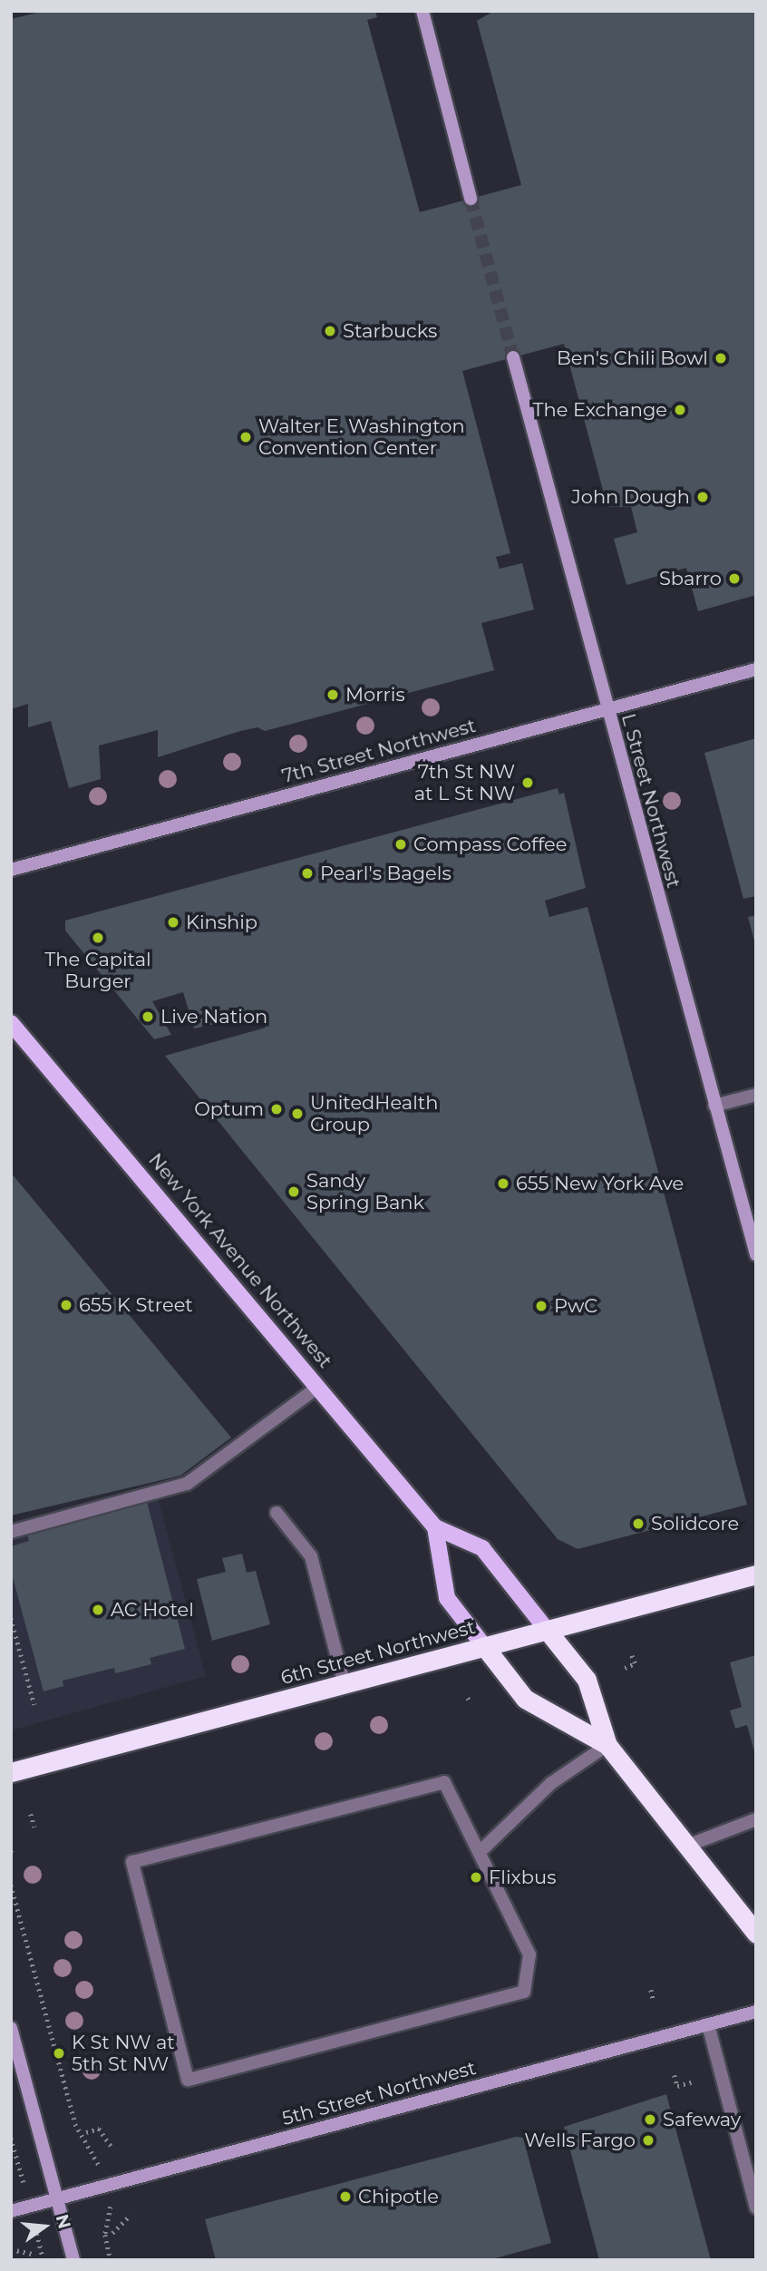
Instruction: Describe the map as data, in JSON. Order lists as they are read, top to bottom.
{
  "streets": {
    "highway": ["New York Avenue Northwest", "6th Street Northwest"],
    "street": ["7th Street Northwest", "L Street Northwest", "5th Street Northwest"]
  },
  "crossings": [
    ["7th Street Northwest", "L Street Northwest"],
    ["New York Avenue Northwest", "6th Street Northwest"]
  ],
  "places": [
    "Starbucks",
    "Ben's Chili Bowl",
    "The Exchange",
    "Walter E. Washington Convention Center",
    "John Dough",
    "Sbarro",
    "Morris",
    "7th St NW at L St NW",
    "Compass Coffee",
    "Pearl's Bagels",
    "Kinship",
    "The Capital Burger",
    "Live Nation",
    "Optum",
    "UnitedHealth Group",
    "655 New York Ave",
    "Sandy Spring Bank",
    "655 K Street",
    "PwC",
    "Solidcore",
    "AC Hotel",
    "Flixbus",
    "K St NW at 5th St NW",
    "Safeway",
    "Wells Fargo",
    "Chipotle"
  ],
  "north": "right"
}
